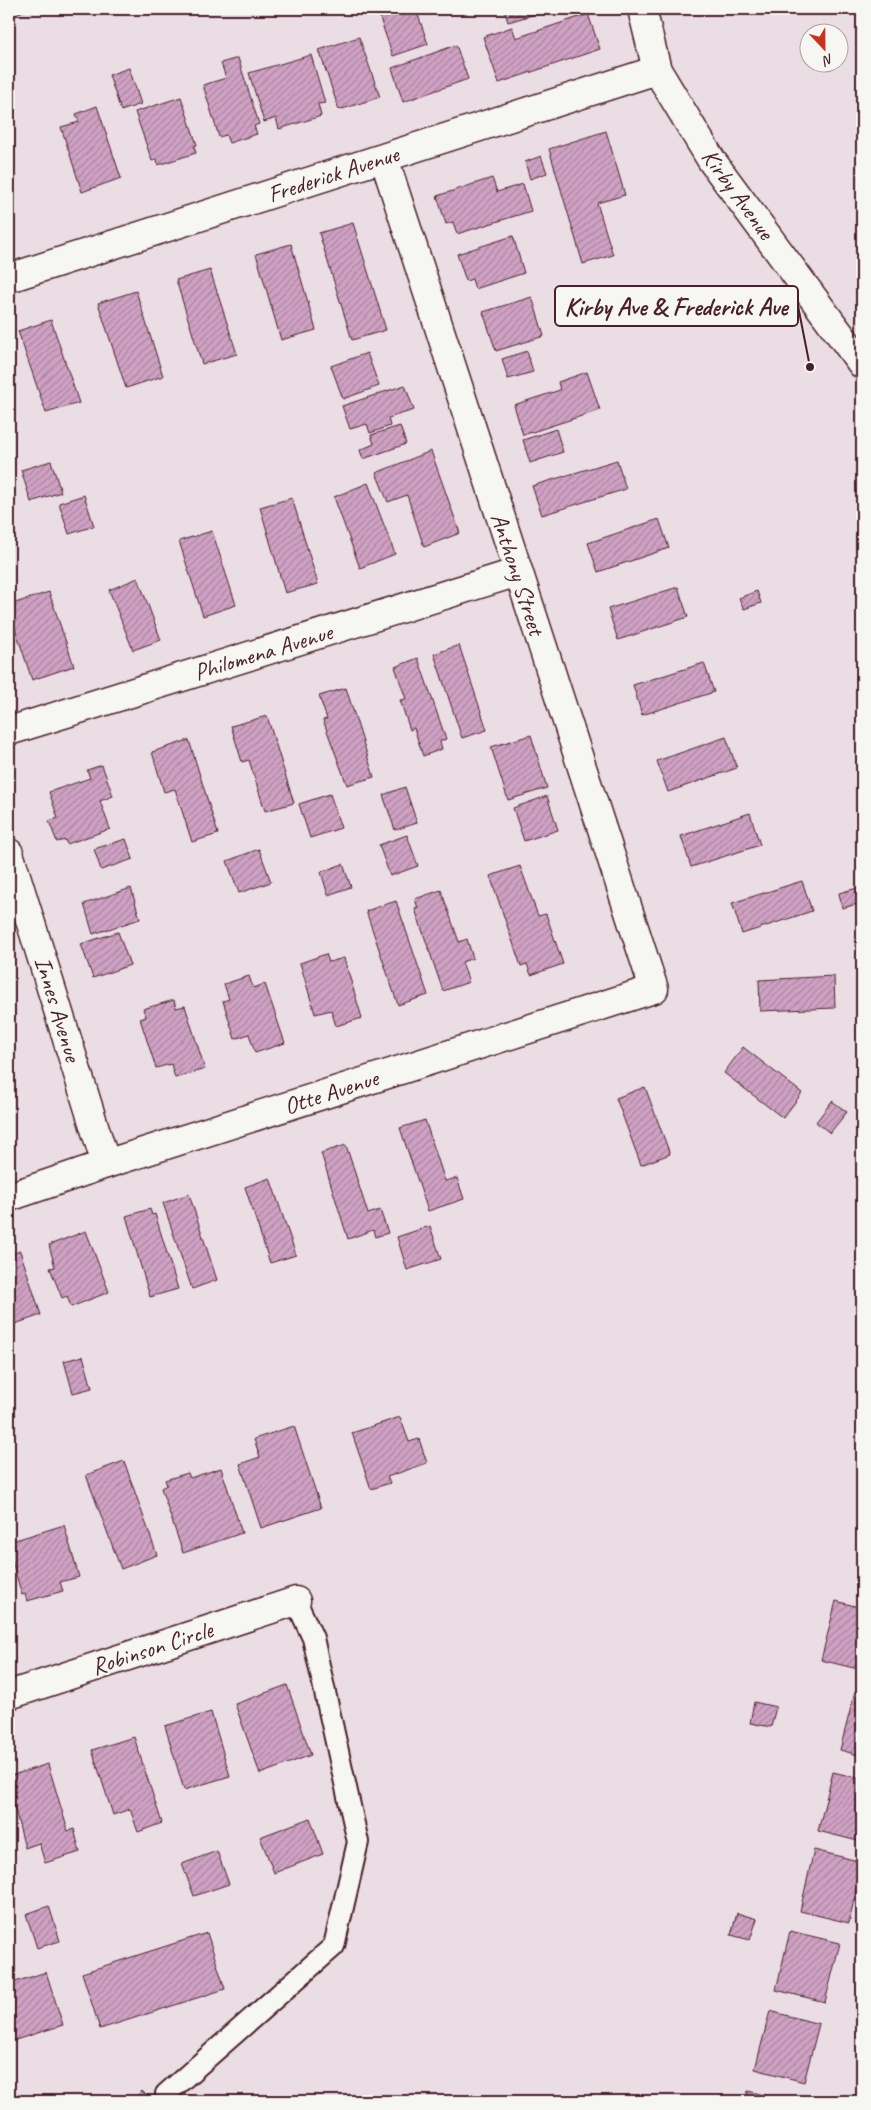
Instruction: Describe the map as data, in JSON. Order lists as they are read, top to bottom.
{
  "streets": {
    "street": [
      "Frederick Avenue",
      "Kirby Avenue",
      "Anthony Street",
      "Philomena Avenue",
      "Innes Avenue",
      "Otte Avenue",
      "Robinson Circle"
    ]
  },
  "crossings": [
    ["Frederick Avenue", "Kirby Avenue"],
    ["Frederick Avenue", "Anthony Street"],
    ["Anthony Street", "Philomena Avenue"],
    ["Anthony Street", "Otte Avenue"],
    ["Innes Avenue", "Otte Avenue"]
  ],
  "places": ["Kirby Ave & Frederick Ave"],
  "north": "bottom"
}
